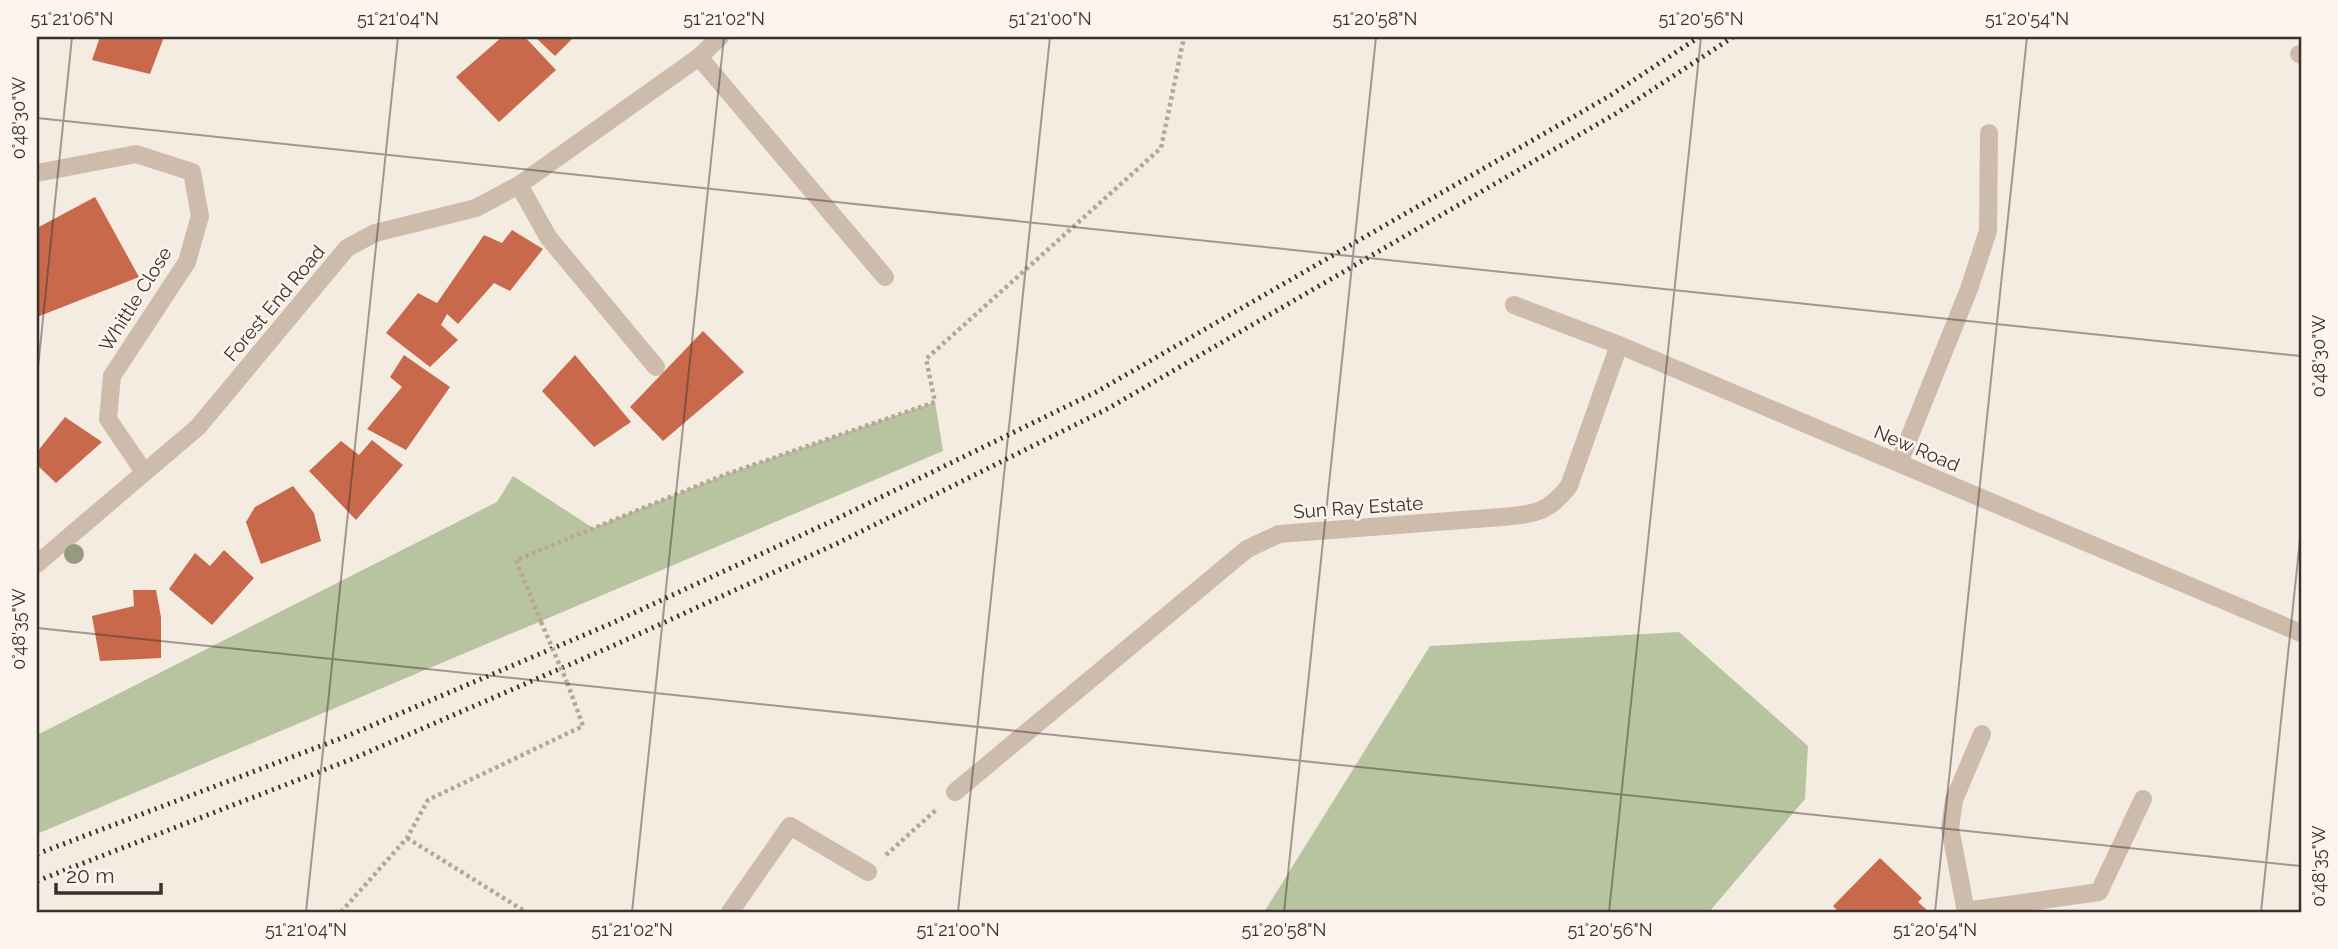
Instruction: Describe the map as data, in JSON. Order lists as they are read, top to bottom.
{
  "streets": {
    "street": [
      "Whittle Close",
      "Forest End Road",
      "New Road",
      "Sun Ray Estate"
    ]
  },
  "crossings": [
    ["Whittle Close", "Forest End Road"],
    ["New Road", "Sun Ray Estate"]
  ],
  "scale_bar": "20 m",
  "coordinates": [
    "51°21'06\"N",
    "51°21'04\"N",
    "51°21'02\"N",
    "51°21'00\"N",
    "51°20'58\"N",
    "51°20'56\"N",
    "51°20'54\"N",
    "0°48'30\"W",
    "0°48'35\"W"
  ]
}
